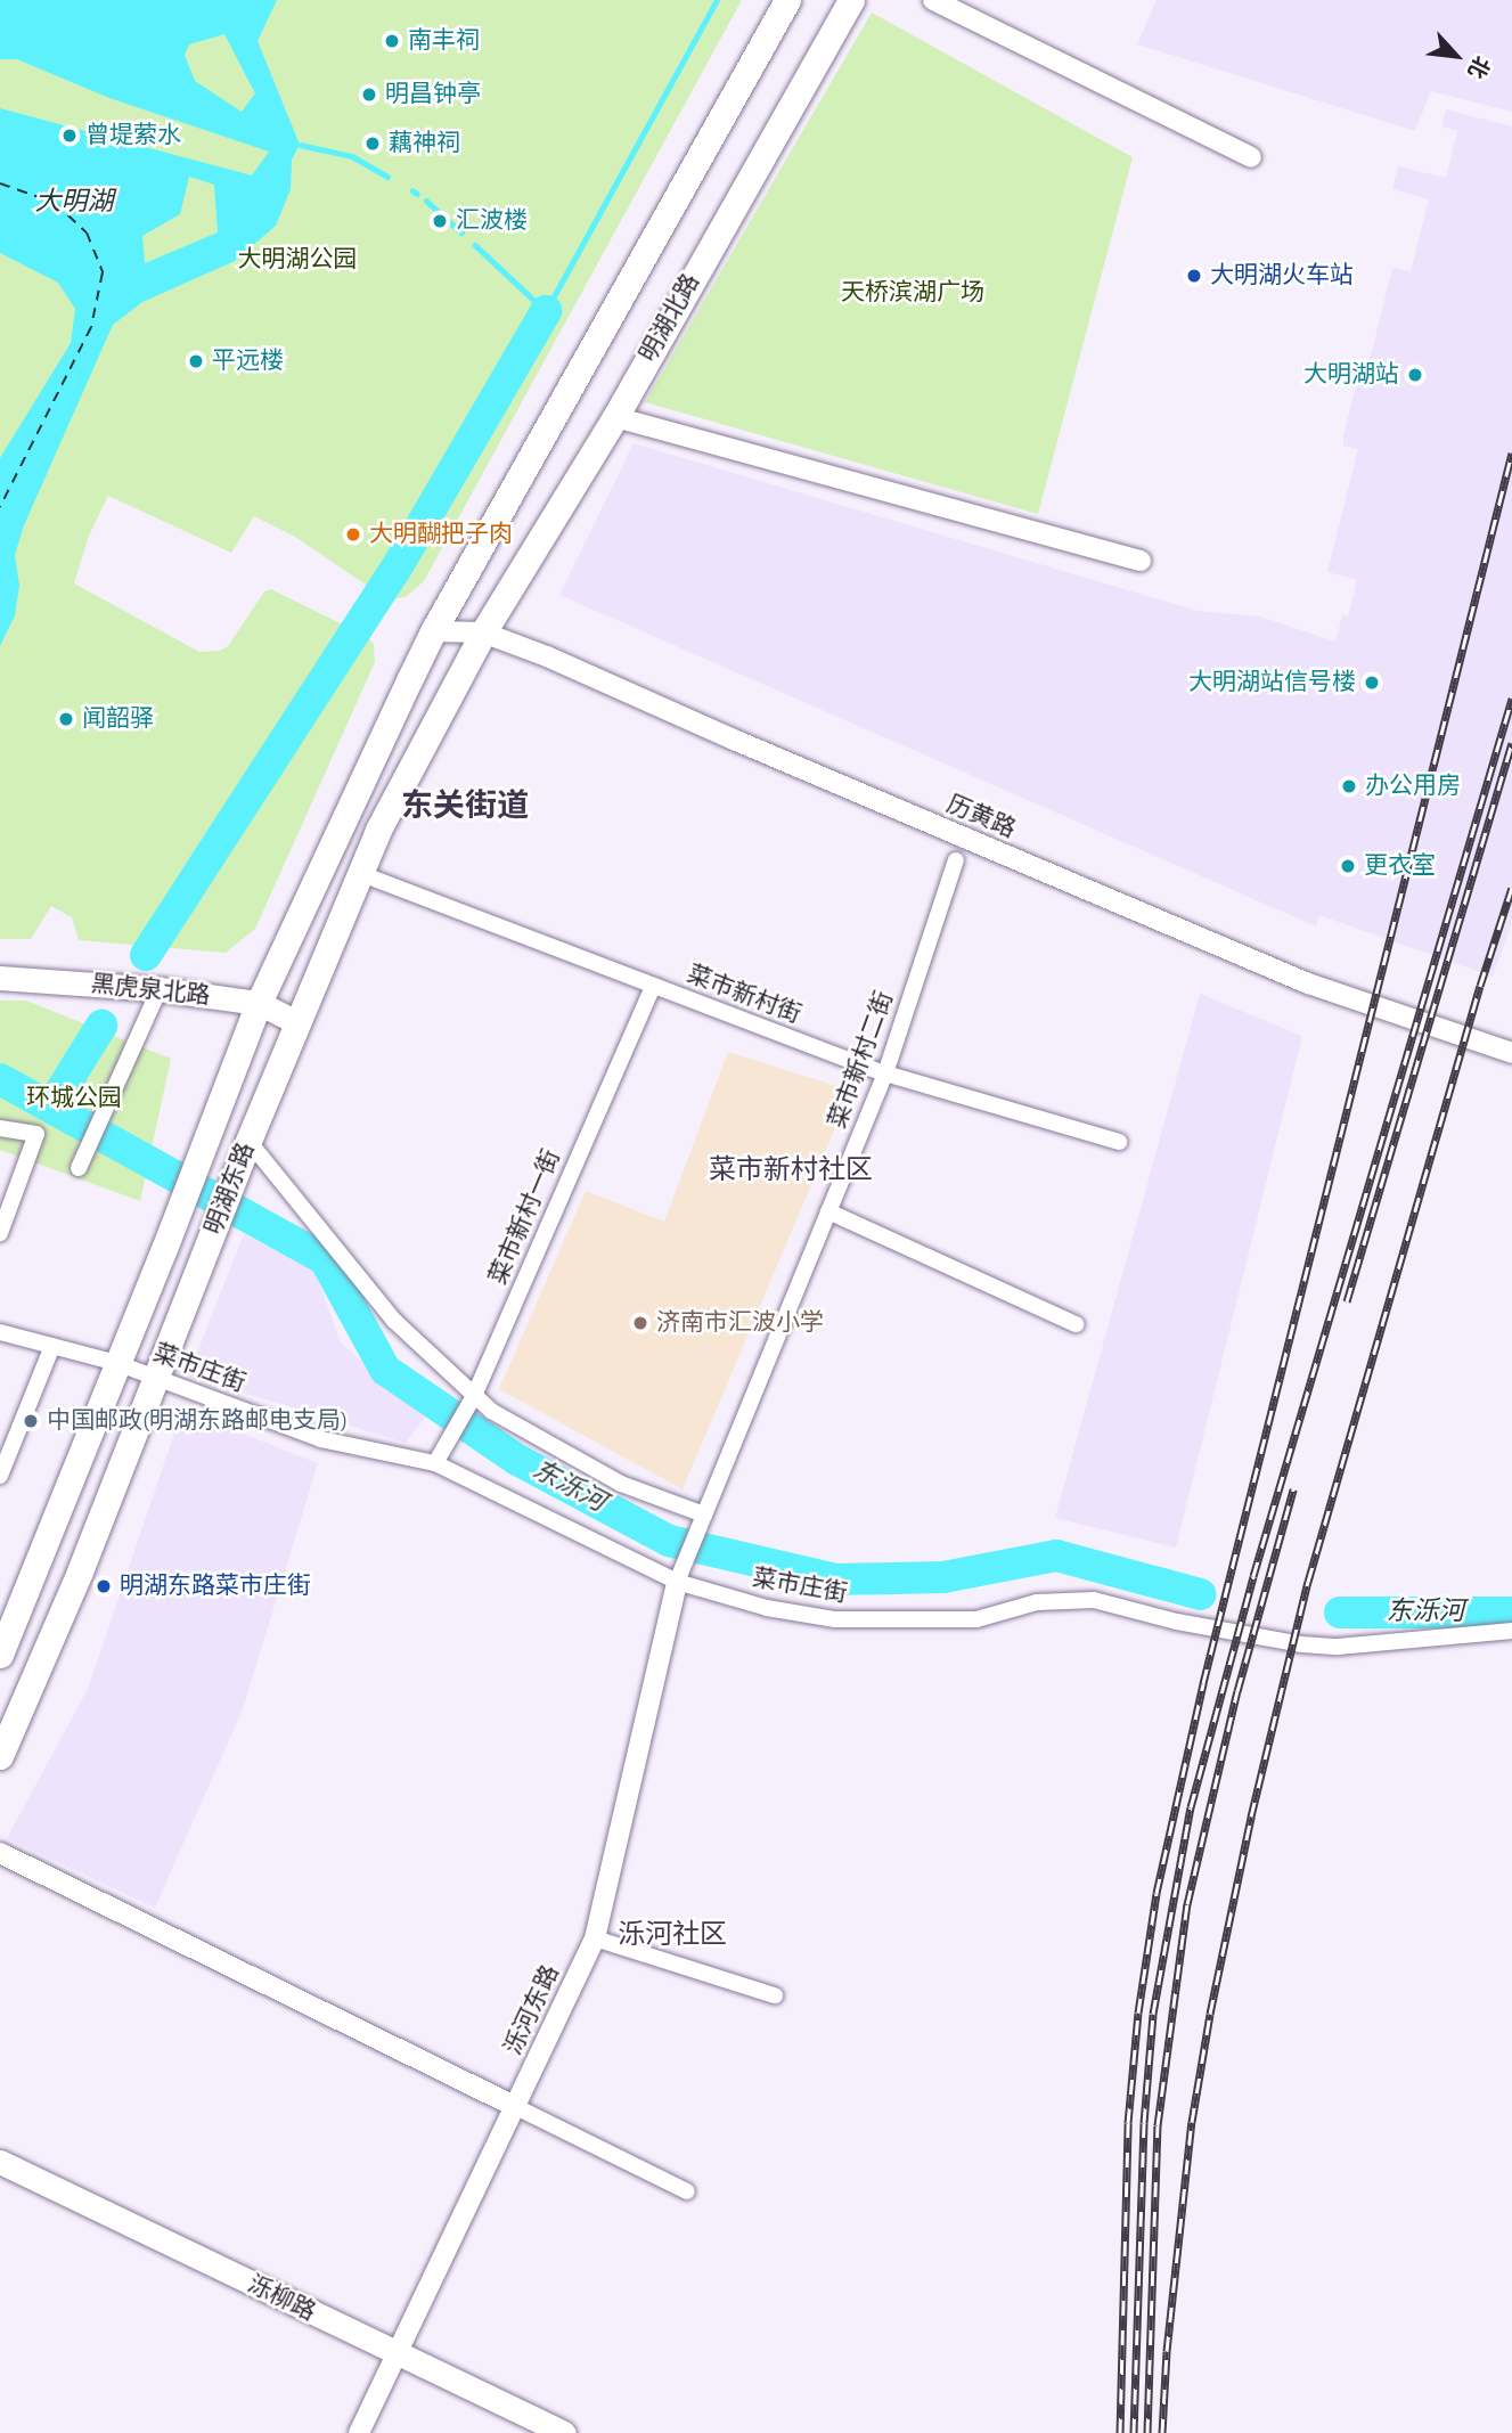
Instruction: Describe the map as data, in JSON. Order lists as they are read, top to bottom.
{
  "streets": {
    "main road": [
      "明湖北路",
      "黑虎泉北路",
      "明湖东路",
      "泺柳路"
    ],
    "street": [
      "历黄路",
      "菜市新村街",
      "菜市新村二街",
      "菜市新村一街",
      "菜市庄街",
      "泺河东路"
    ]
  },
  "crossings": [
    ["明湖北路", "历黄路"],
    ["明湖北路", "明湖东路"],
    ["历黄路", "明湖东路"],
    ["黑虎泉北路", "明湖东路"],
    ["菜市新村街", "菜市新村二街"],
    ["菜市新村街", "明湖东路"],
    ["菜市新村街", "菜市新村一街"],
    ["菜市新村二街", "菜市庄街"],
    ["菜市新村二街", "泺河东路"],
    ["明湖东路", "菜市庄街"],
    ["菜市新村一街", "菜市庄街"],
    ["菜市庄街", "泺河东路"],
    ["泺河东路", "泺柳路"]
  ],
  "districts": ["东关街道", "菜市新村社区", "泺河社区"],
  "water": ["大明湖", "东泺河"],
  "parks": ["大明湖公园", "天桥滨湖广场", "环城公园"],
  "places": [
    "南丰祠",
    "明昌钟亭",
    "曾堤萦水",
    "藕神祠",
    "汇波楼",
    "大明湖火车站",
    "平远楼",
    "大明湖站",
    "大明醐把子肉",
    "大明湖站信号楼",
    "闻韶驿",
    "办公用房",
    "更衣室",
    "济南市汇波小学",
    "中国邮政(明湖东路邮电支局)",
    "明湖东路菜市庄街"
  ],
  "north": "bottom right"
}
